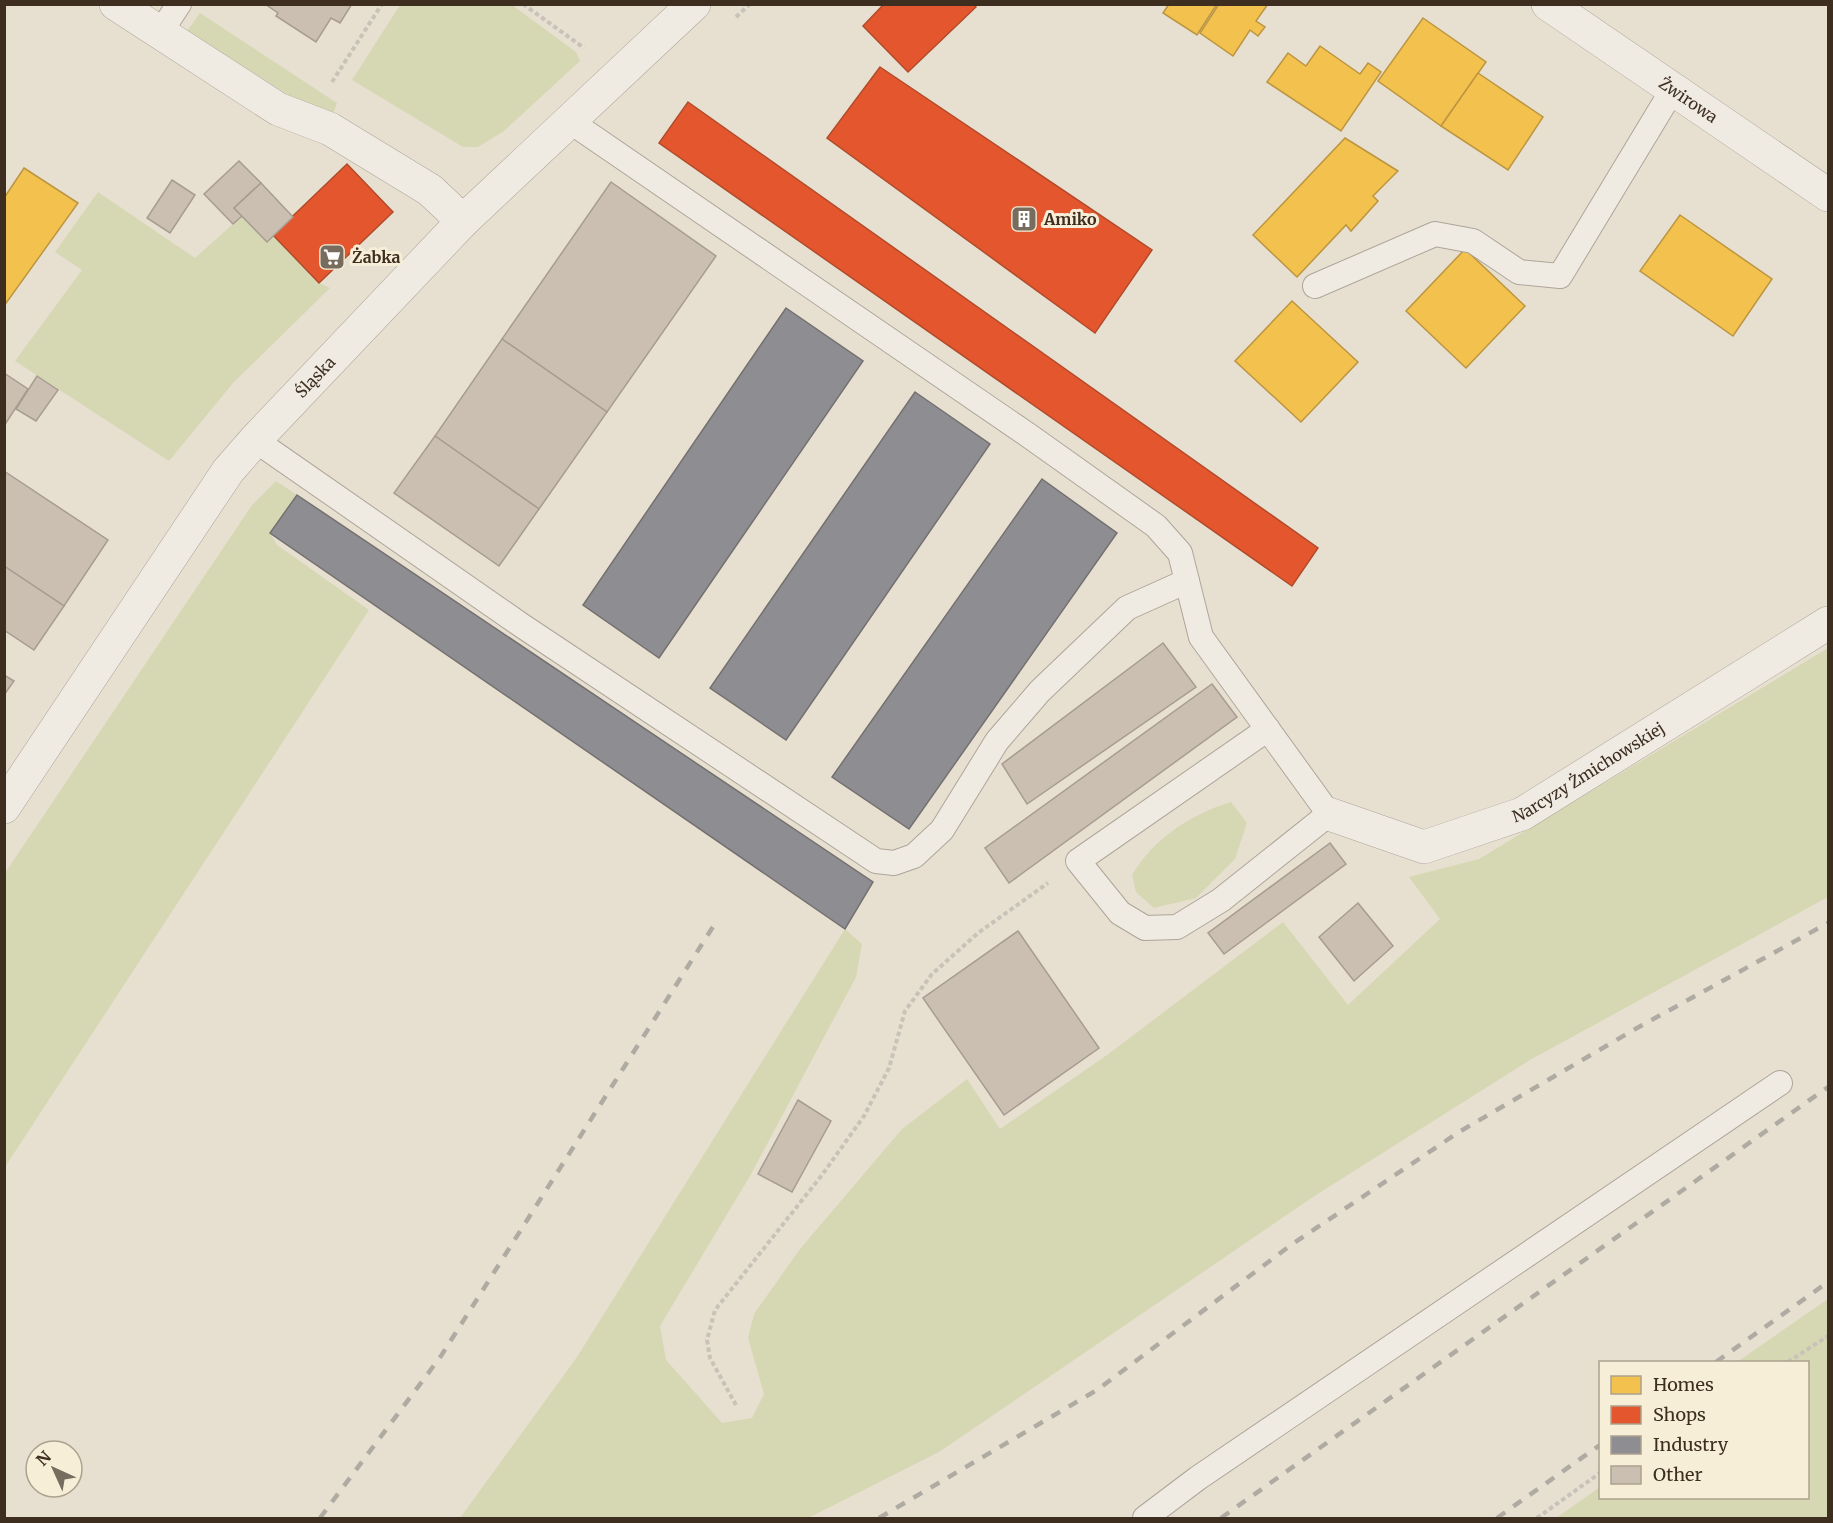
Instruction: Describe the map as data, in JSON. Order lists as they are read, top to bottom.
{
  "streets": {
    "street": ["Żwirowa", "Śląska", "Narcyzy Żmichowskiej"]
  },
  "places": {
    "building": ["Amiko"],
    "supermarket": ["Żabka"]
  },
  "legend": [
    "Homes",
    "Shops",
    "Industry",
    "Other"
  ],
  "north": "top left"
}
